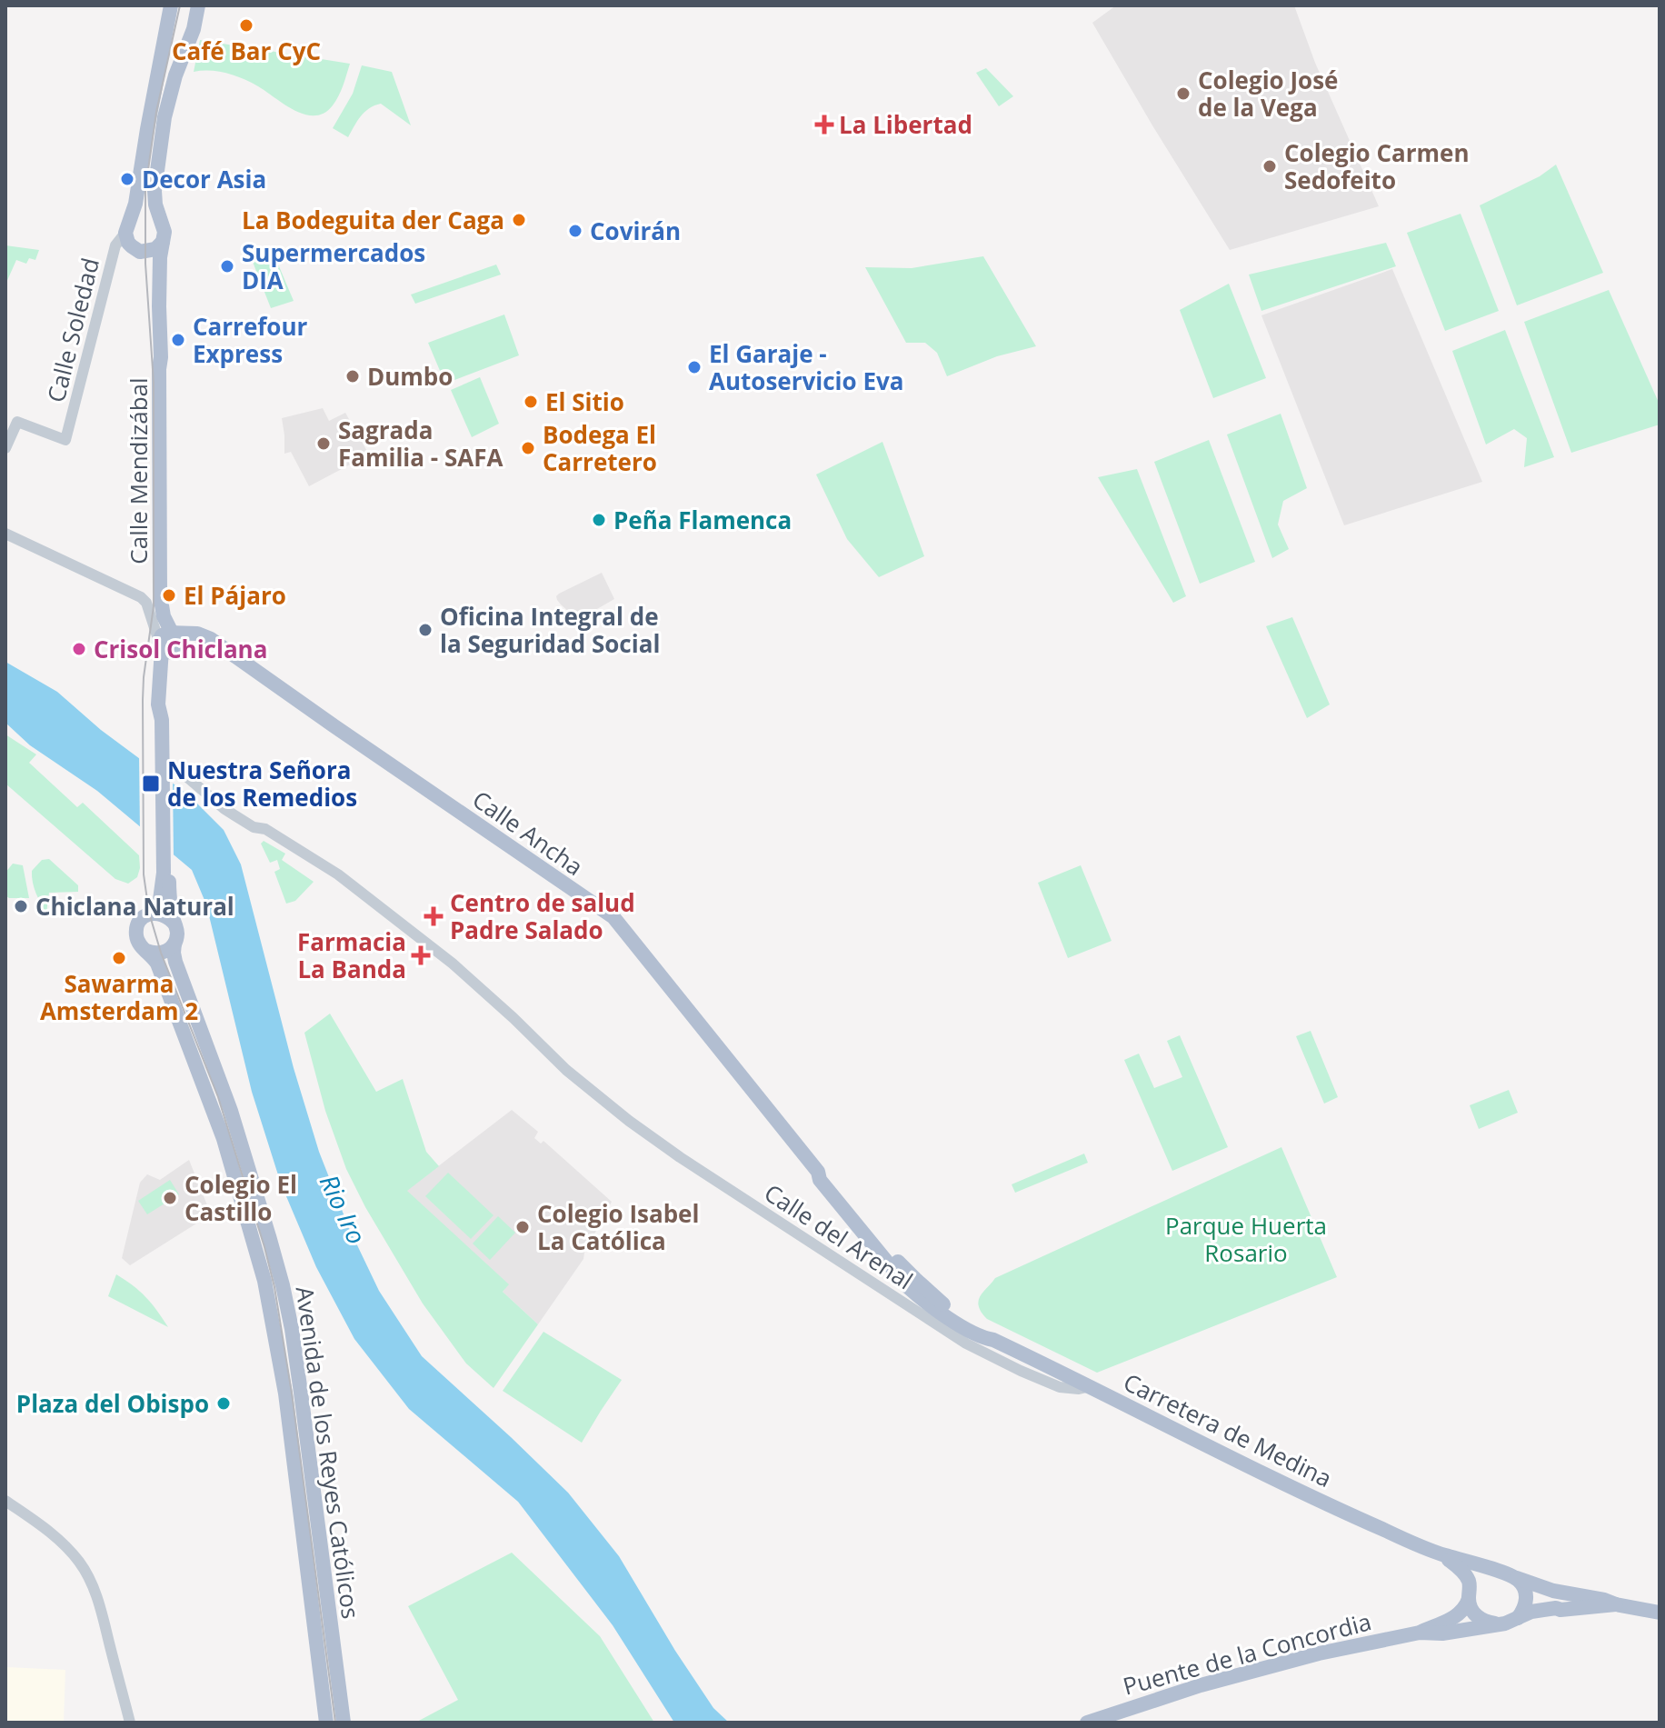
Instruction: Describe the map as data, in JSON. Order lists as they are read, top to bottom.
{
  "streets": {
    "main road": [
      "Calle Mendizábal",
      "Calle Ancha",
      "Carretera de Medina",
      "Avenida de los Reyes Católicos",
      "Puente de la Concordia"
    ],
    "street": ["Calle Soledad", "Calle del Arenal"]
  },
  "crossings": [
    ["Calle Soledad", "Calle Mendizábal"],
    ["Calle Mendizábal", "Calle Ancha"],
    ["Calle Ancha", "Carretera de Medina"],
    ["Calle del Arenal", "Carretera de Medina"],
    ["Carretera de Medina", "Puente de la Concordia"]
  ],
  "water": ["Rio Iro"],
  "parks": ["Parque Huerta Rosario"],
  "places": {
    "other": [
      "Café Bar CyC",
      "Colegio José de la Vega",
      "Colegio Carmen Sedofeito",
      "Decor Asia",
      "La Bodeguita der Caga",
      "Covirán",
      "Supermercados DIA",
      "Carrefour Express",
      "El Garaje - Autoservicio Eva",
      "Dumbo",
      "El Sitio",
      "Sagrada Familia - SAFA",
      "Bodega El Carretero",
      "Peña Flamenca",
      "El Pájaro",
      "Oficina Integral de la Seguridad Social",
      "Crisol Chiclana",
      "Chiclana Natural",
      "Sawarma Amsterdam 2",
      "Colegio El Castillo",
      "Colegio Isabel La Católica",
      "Plaza del Obispo"
    ],
    "health": ["La Libertad", "Centro de salud Padre Salado", "Farmacia La Banda"],
    "transit": ["Nuestra Señora de los Remedios"]
  }
}
